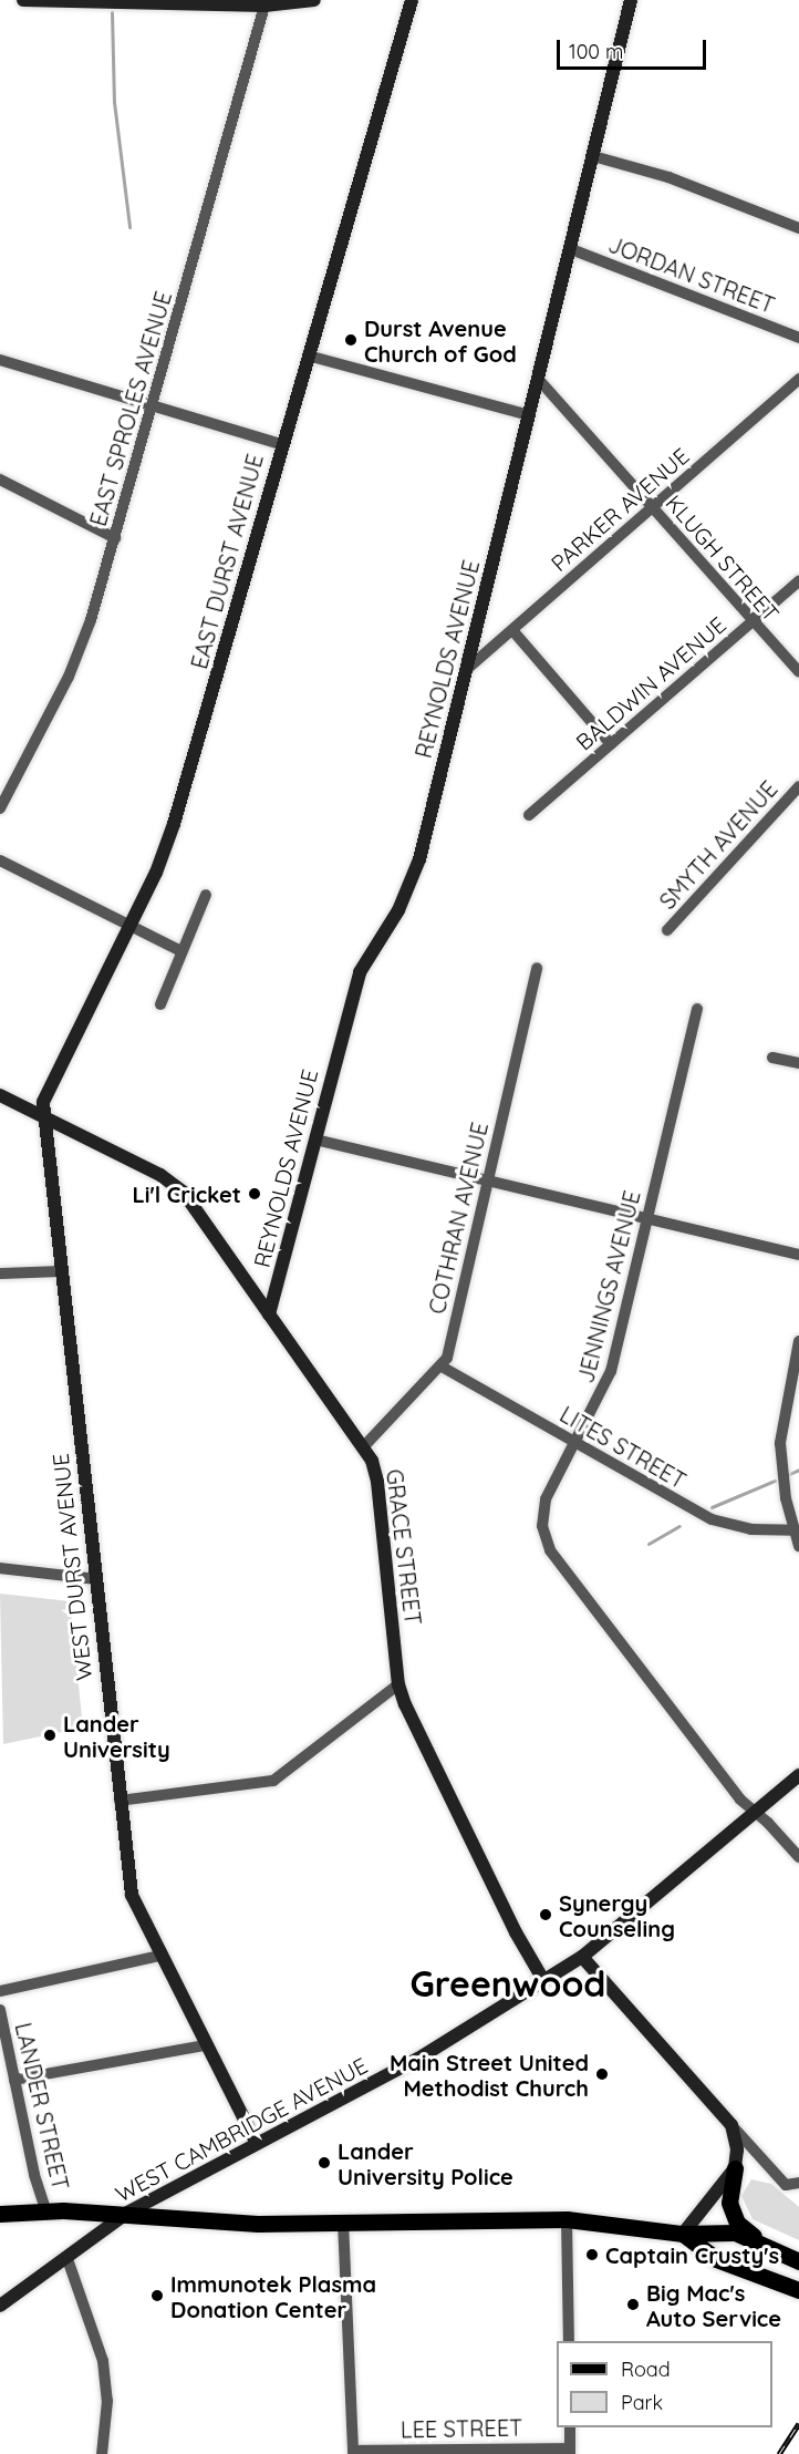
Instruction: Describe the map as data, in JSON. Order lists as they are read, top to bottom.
{
  "streets": {
    "street": [
      "JORDAN STREET",
      "EAST SPROLES AVENUE",
      "PARKER AVENUE",
      "KLUGH STREET",
      "EAST DURST AVENUE",
      "REYNOLDS AVENUE",
      "BALDWIN AVENUE",
      "SMYTH AVENUE",
      "COTHRAN AVENUE",
      "JENNINGS AVENUE",
      "LITES STREET",
      "GRACE STREET",
      "WEST DURST AVENUE",
      "LANDER STREET",
      "WEST CAMBRIDGE AVENUE",
      "LEE STREET"
    ]
  },
  "crossings": [
    ["JORDAN STREET", "REYNOLDS AVENUE"],
    ["PARKER AVENUE", "KLUGH STREET"],
    ["PARKER AVENUE", "REYNOLDS AVENUE"],
    ["KLUGH STREET", "REYNOLDS AVENUE"],
    ["KLUGH STREET", "BALDWIN AVENUE"],
    ["EAST DURST AVENUE", "GRACE STREET"],
    ["EAST DURST AVENUE", "WEST DURST AVENUE"],
    ["REYNOLDS AVENUE", "GRACE STREET"],
    ["COTHRAN AVENUE", "LITES STREET"],
    ["COTHRAN AVENUE", "GRACE STREET"],
    ["JENNINGS AVENUE", "LITES STREET"],
    ["JENNINGS AVENUE", "WEST CAMBRIDGE AVENUE"],
    ["GRACE STREET", "WEST DURST AVENUE"],
    ["GRACE STREET", "WEST CAMBRIDGE AVENUE"],
    ["WEST DURST AVENUE", "WEST CAMBRIDGE AVENUE"]
  ],
  "districts": ["Greenwood"],
  "places": [
    "Durst Avenue Church of God",
    "Li'l Cricket",
    "Lander University",
    "Synergy Counseling",
    "Main Street United Methodist Church",
    "Lander University Police",
    "Captain Crusty's",
    "Immunotek Plasma Donation Center",
    "Big Mac's Auto Service"
  ],
  "legend": ["Road", "Park"],
  "scale_bar": "100 m"
}
